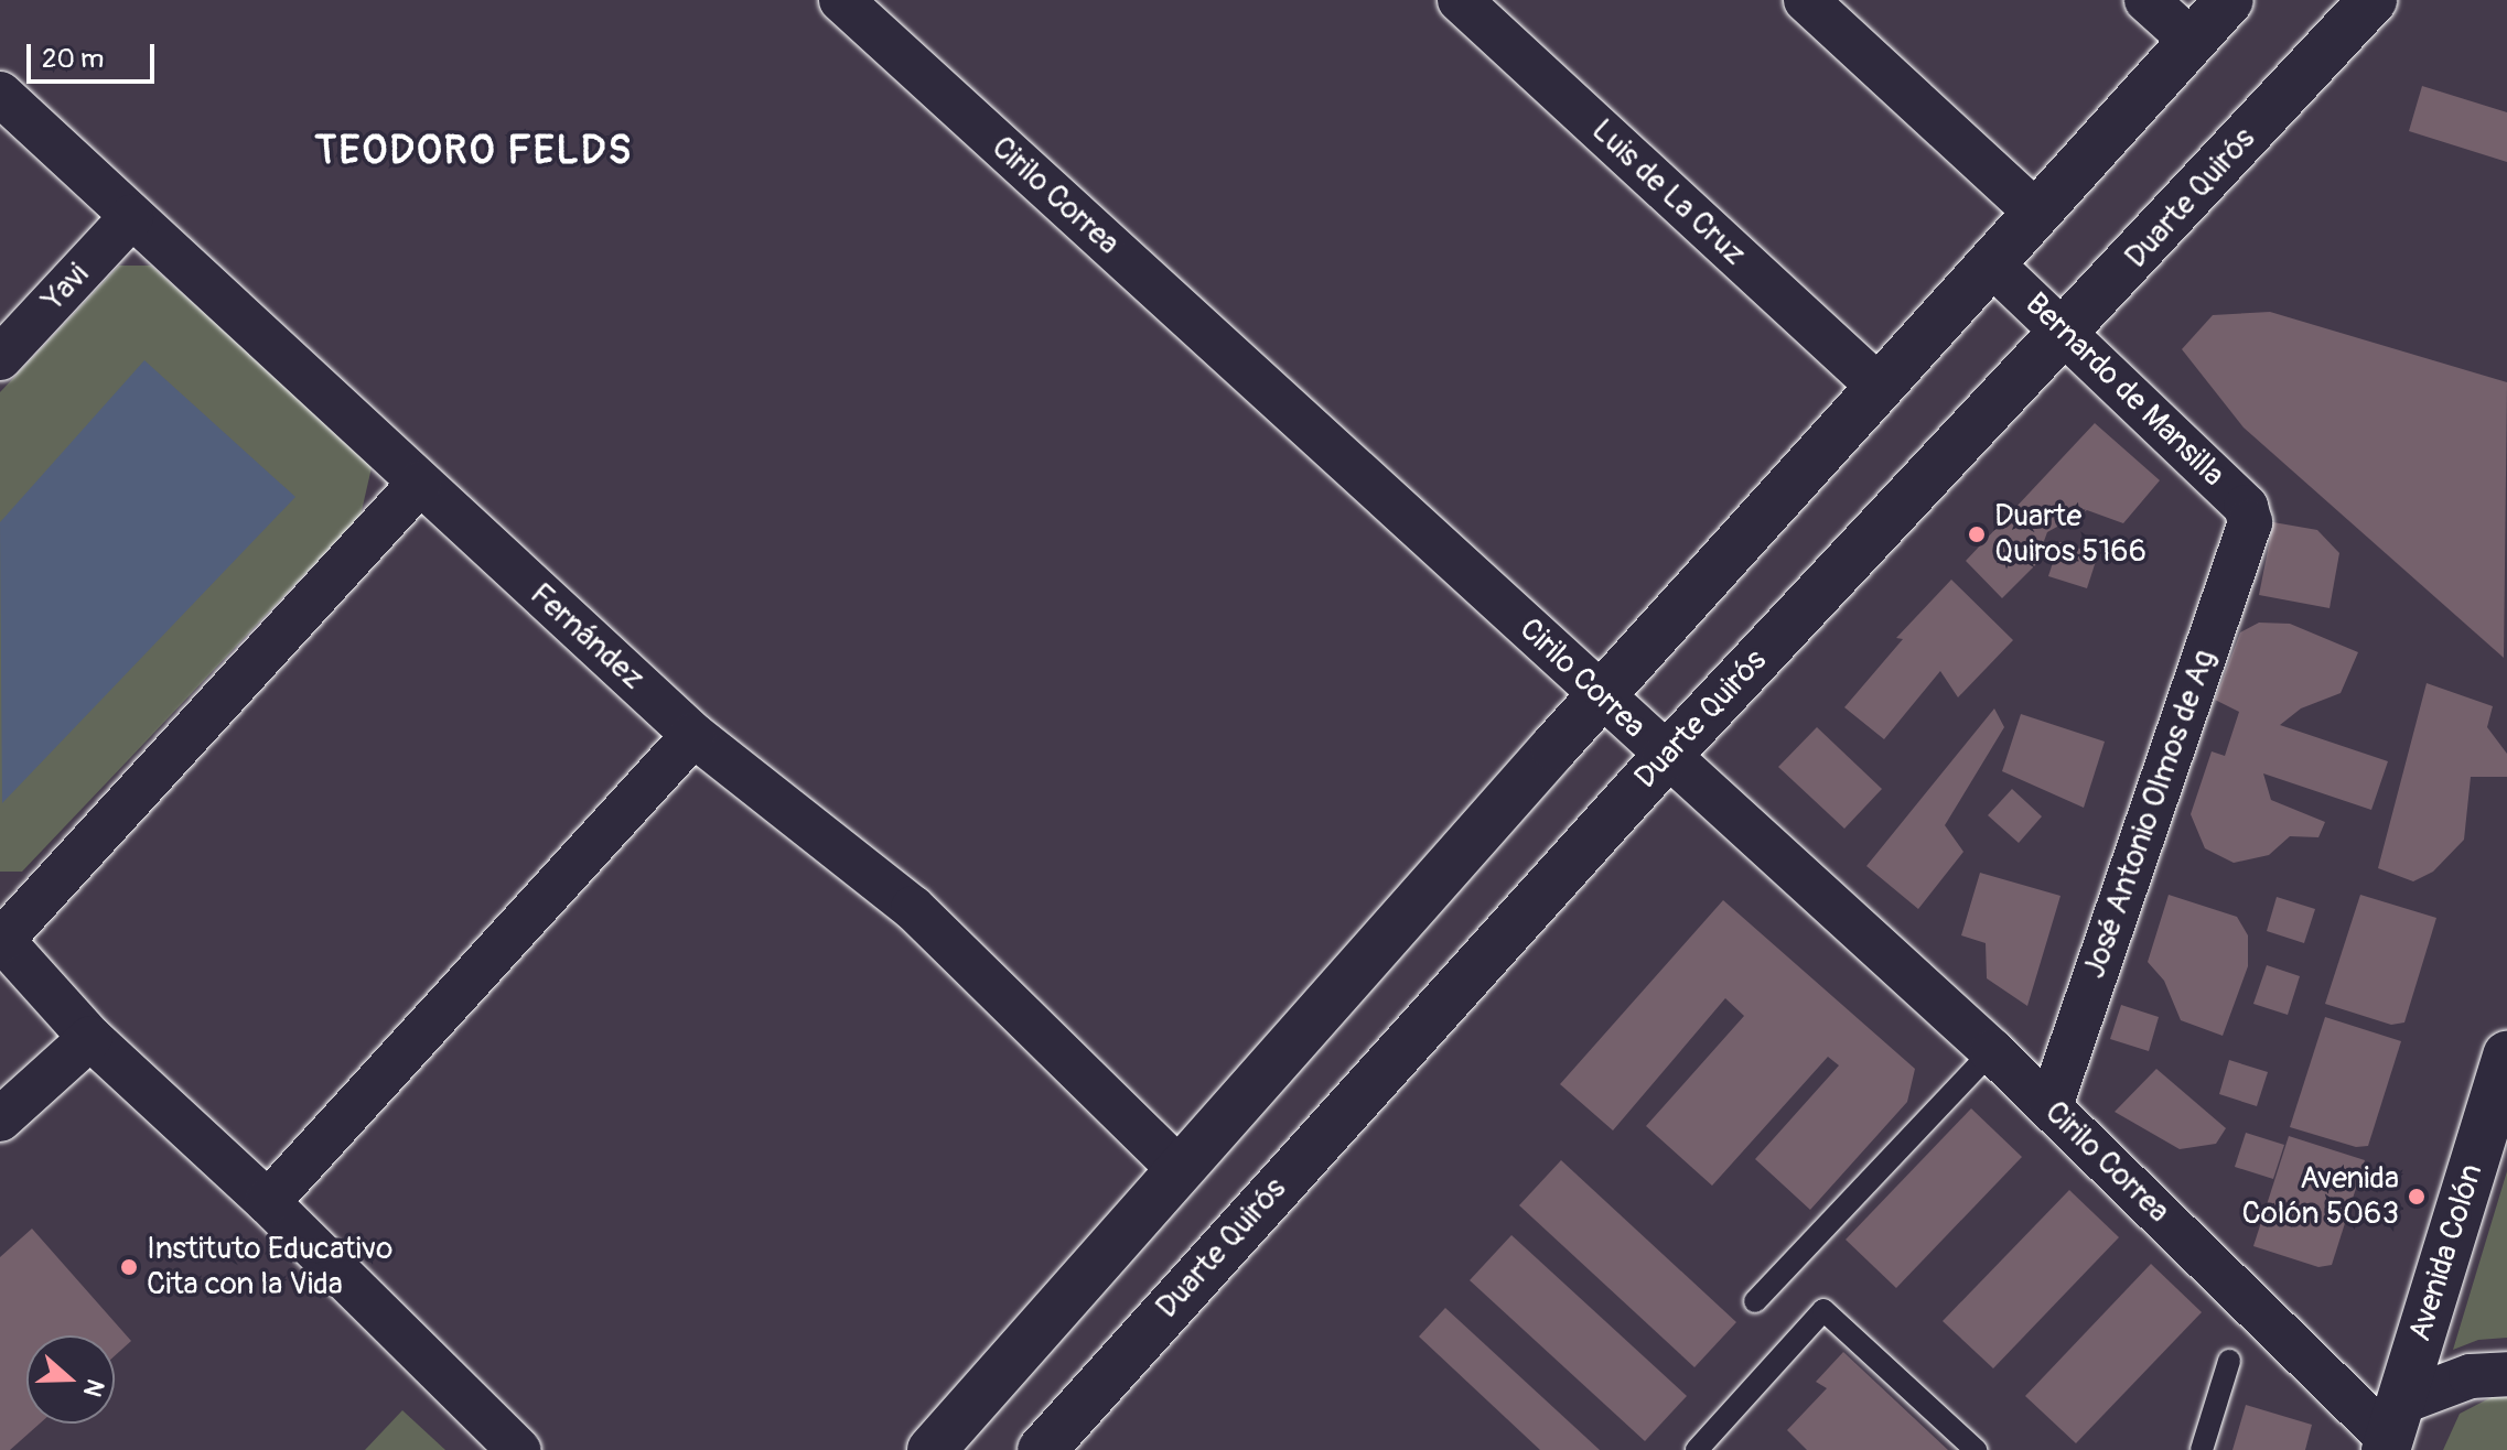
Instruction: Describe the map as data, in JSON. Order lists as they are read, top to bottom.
{
  "streets": {
    "main road": ["Duarte Quirós", "Avenida Colón"],
    "street": [
      "Luis de La Cruz",
      "Cirilo Correa",
      "Yavi",
      "Bernardo de Mansilla",
      "Fernández",
      "José Antonio Olmos de Ag"
    ]
  },
  "crossings": [
    ["Cirilo Correa", "Duarte Quirós"],
    ["Cirilo Correa", "José Antonio Olmos de Ag"],
    ["Cirilo Correa", "Avenida Colón"],
    ["Duarte Quirós", "Bernardo de Mansilla"],
    ["Yavi", "Fernández"],
    ["Bernardo de Mansilla", "José Antonio Olmos de Ag"]
  ],
  "districts": ["TEODORO FELDS"],
  "places": ["Duarte Quiros 5166", "Avenida Colón 5063", "Instituto Educativo Cita con la Vida"],
  "scale_bar": "20 m",
  "north": "right"
}
